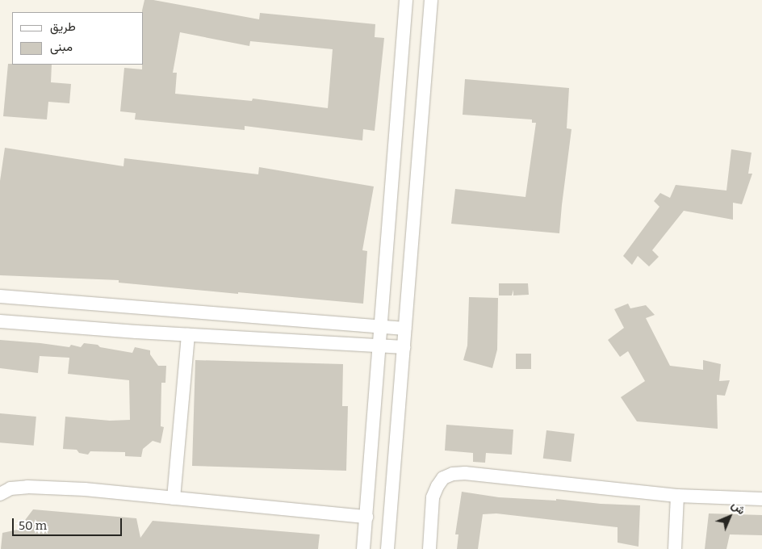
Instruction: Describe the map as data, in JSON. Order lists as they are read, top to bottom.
{
  "legend": ["طريق", "مبنى"],
  "scale_bar": "50 m",
  "north": "top right"
}
